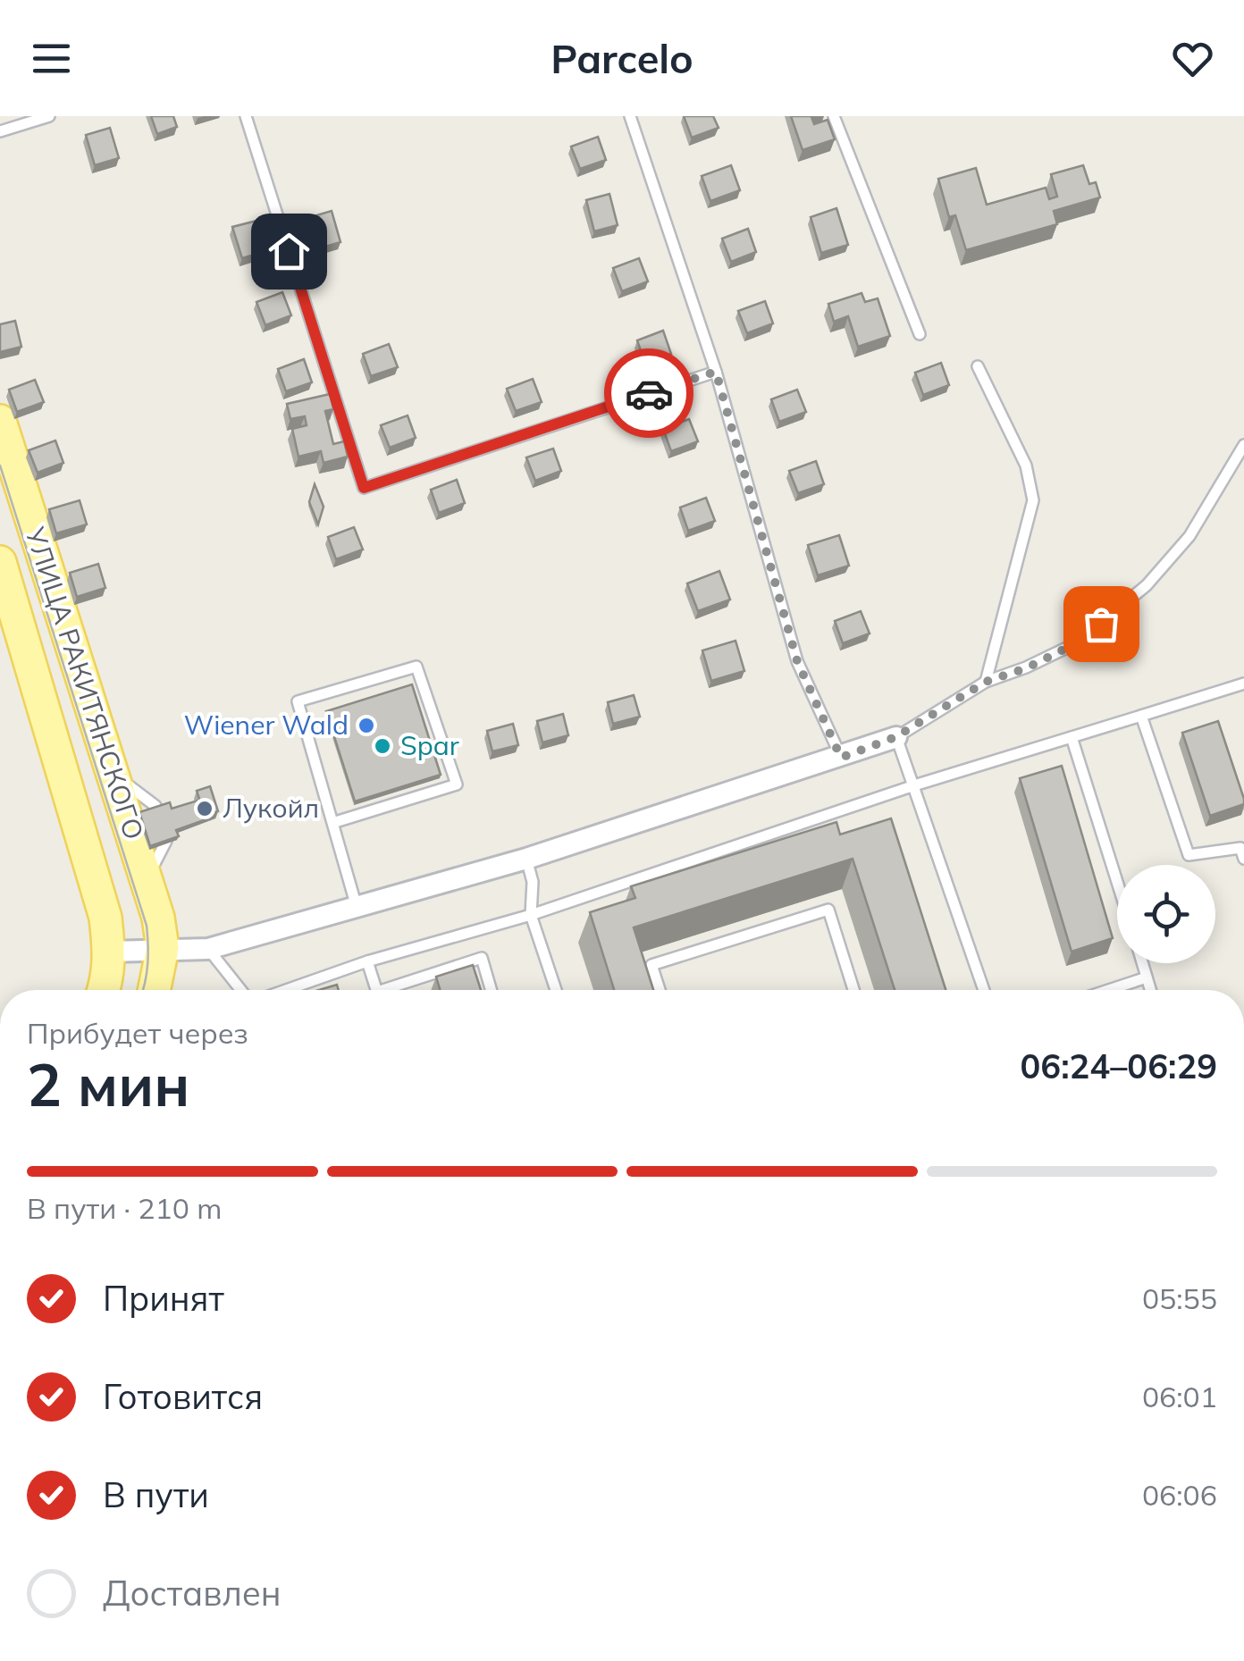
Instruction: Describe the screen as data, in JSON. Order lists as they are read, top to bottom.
{
  "streets": {
    "main road": ["УЛИЦА РАКИТЯНСКОГО"]
  },
  "places": ["Wiener Wald", "Spar", "Лукойл"],
  "page": {
    "header": "Parcelo",
    "heading": ["2 мин", "Прибудет через", "06:24–06:29"],
    "bar": "В пути · 210 m",
    "list": [
      ["Принят", "05:55"],
      ["Готовится", "06:01"],
      ["В пути", "06:06"],
      "Доставлен"
    ]
  }
}
